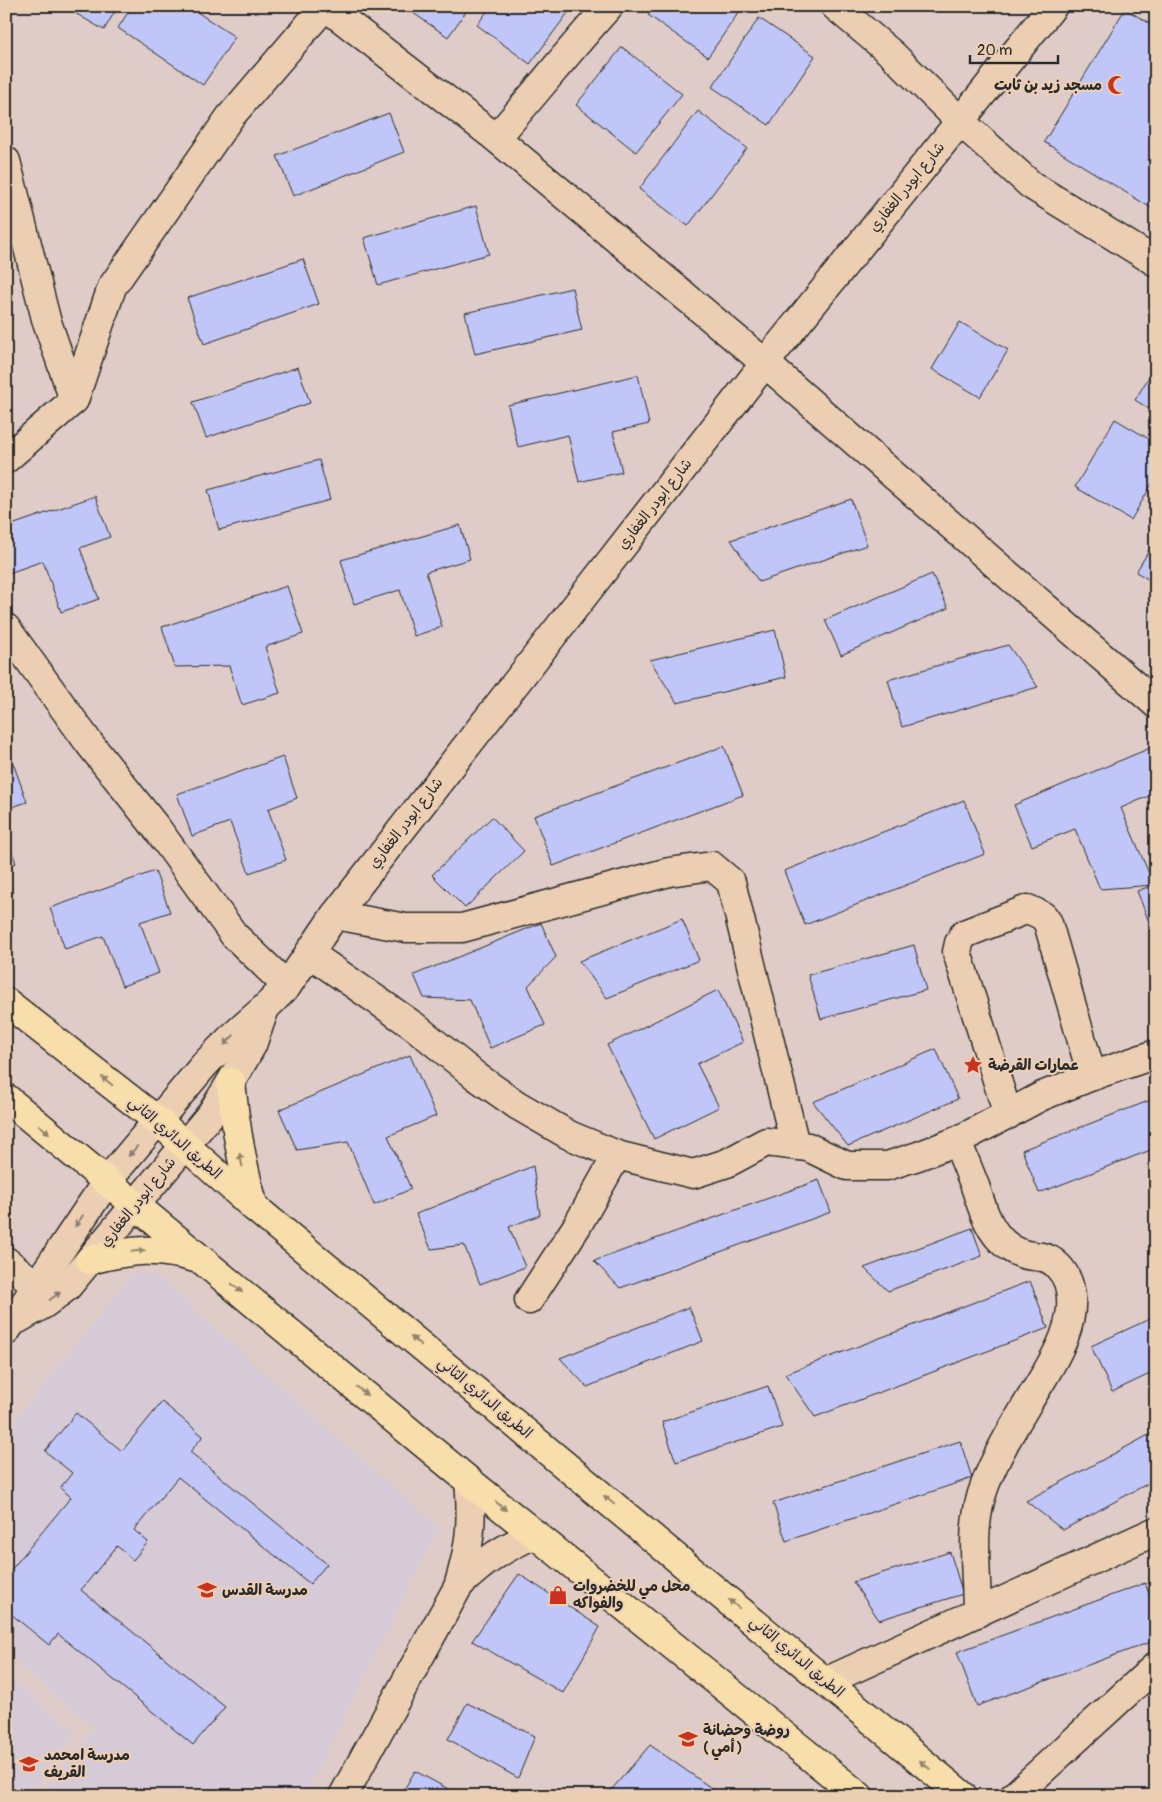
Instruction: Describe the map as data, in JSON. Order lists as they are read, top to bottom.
{
  "streets": {
    "main road": ["الطريق الدائري الثاني"],
    "street": ["شارع ابودر الغفاري"]
  },
  "crossings": [
    ["شارع ابودر الغفاري", "الطريق الدائري الثاني"]
  ],
  "places": {
    "mosque": ["مسجد زيد بن ثابت"],
    "place": ["عمارات القرضة"],
    "school or university": ["مدرسة القدس", "روضة وحضانة ( أمي )", "مدرسة امحمد القريف"],
    "shop": ["محل مي للخضروات والفواكه"]
  },
  "scale_bar": "20 m"
}
